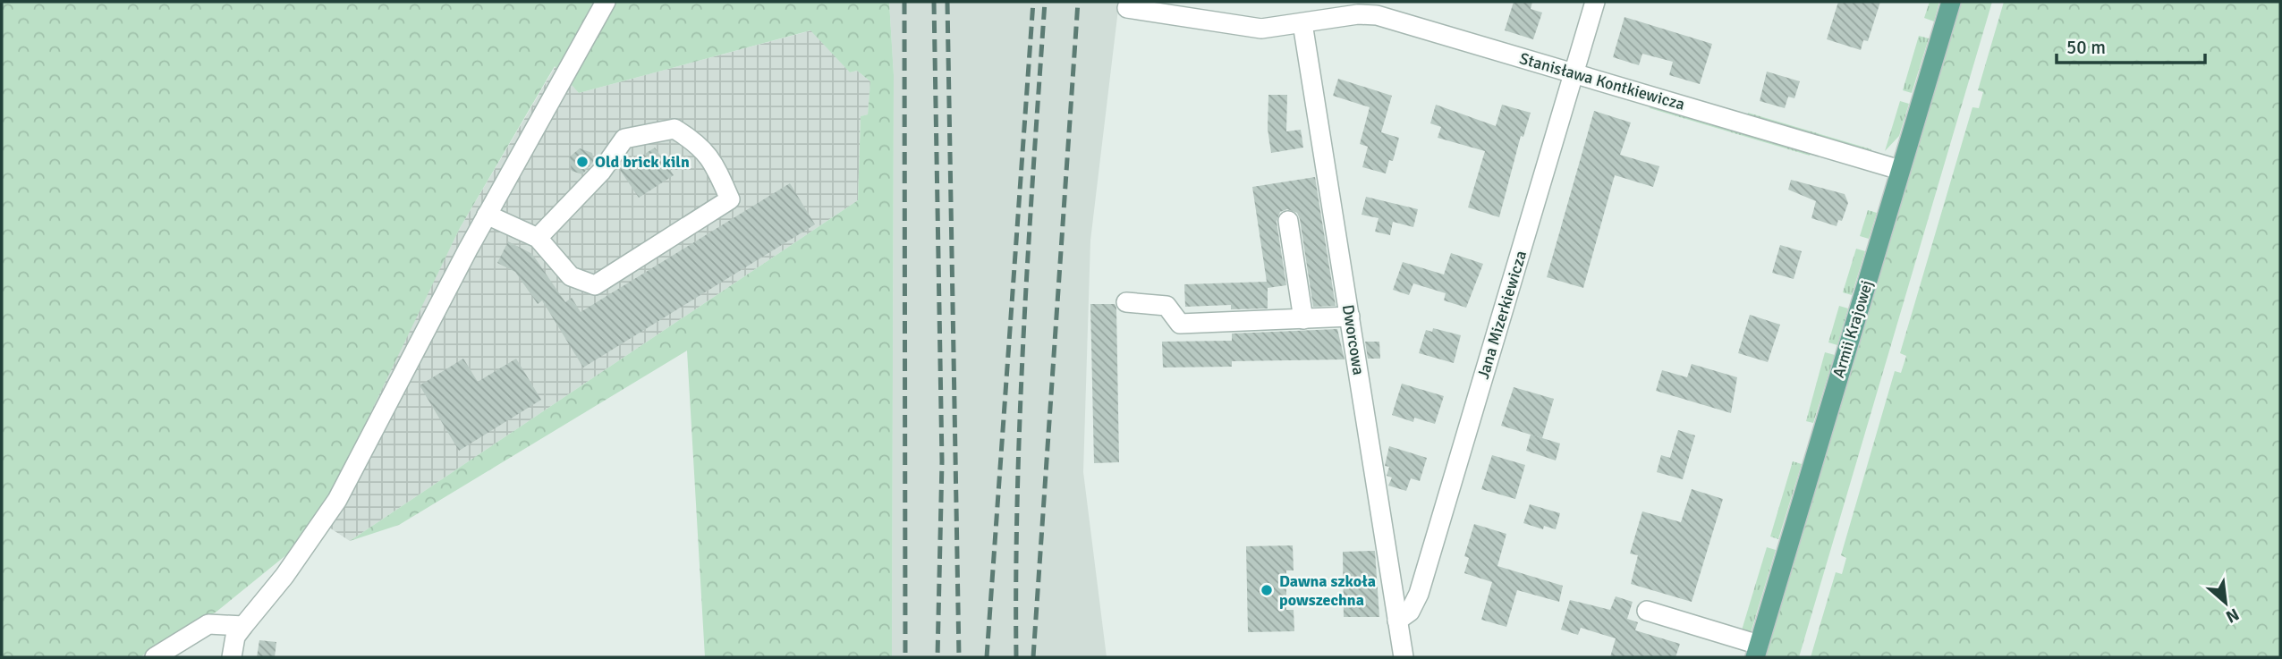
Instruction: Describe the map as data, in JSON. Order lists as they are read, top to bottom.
{
  "streets": {
    "main road": ["Armii Krajowej"],
    "street": ["Stanisława Kontkiewicza", "Jana Mizerkiewicza", "Dworcowa"]
  },
  "crossings": [
    ["Stanisława Kontkiewicza", "Jana Mizerkiewicza"],
    ["Stanisława Kontkiewicza", "Armii Krajowej"],
    ["Stanisława Kontkiewicza", "Dworcowa"],
    ["Jana Mizerkiewicza", "Dworcowa"]
  ],
  "places": ["Old brick kiln", "Dawna szkoła powszechna"],
  "scale_bar": "50 m",
  "north": "bottom right"
}
